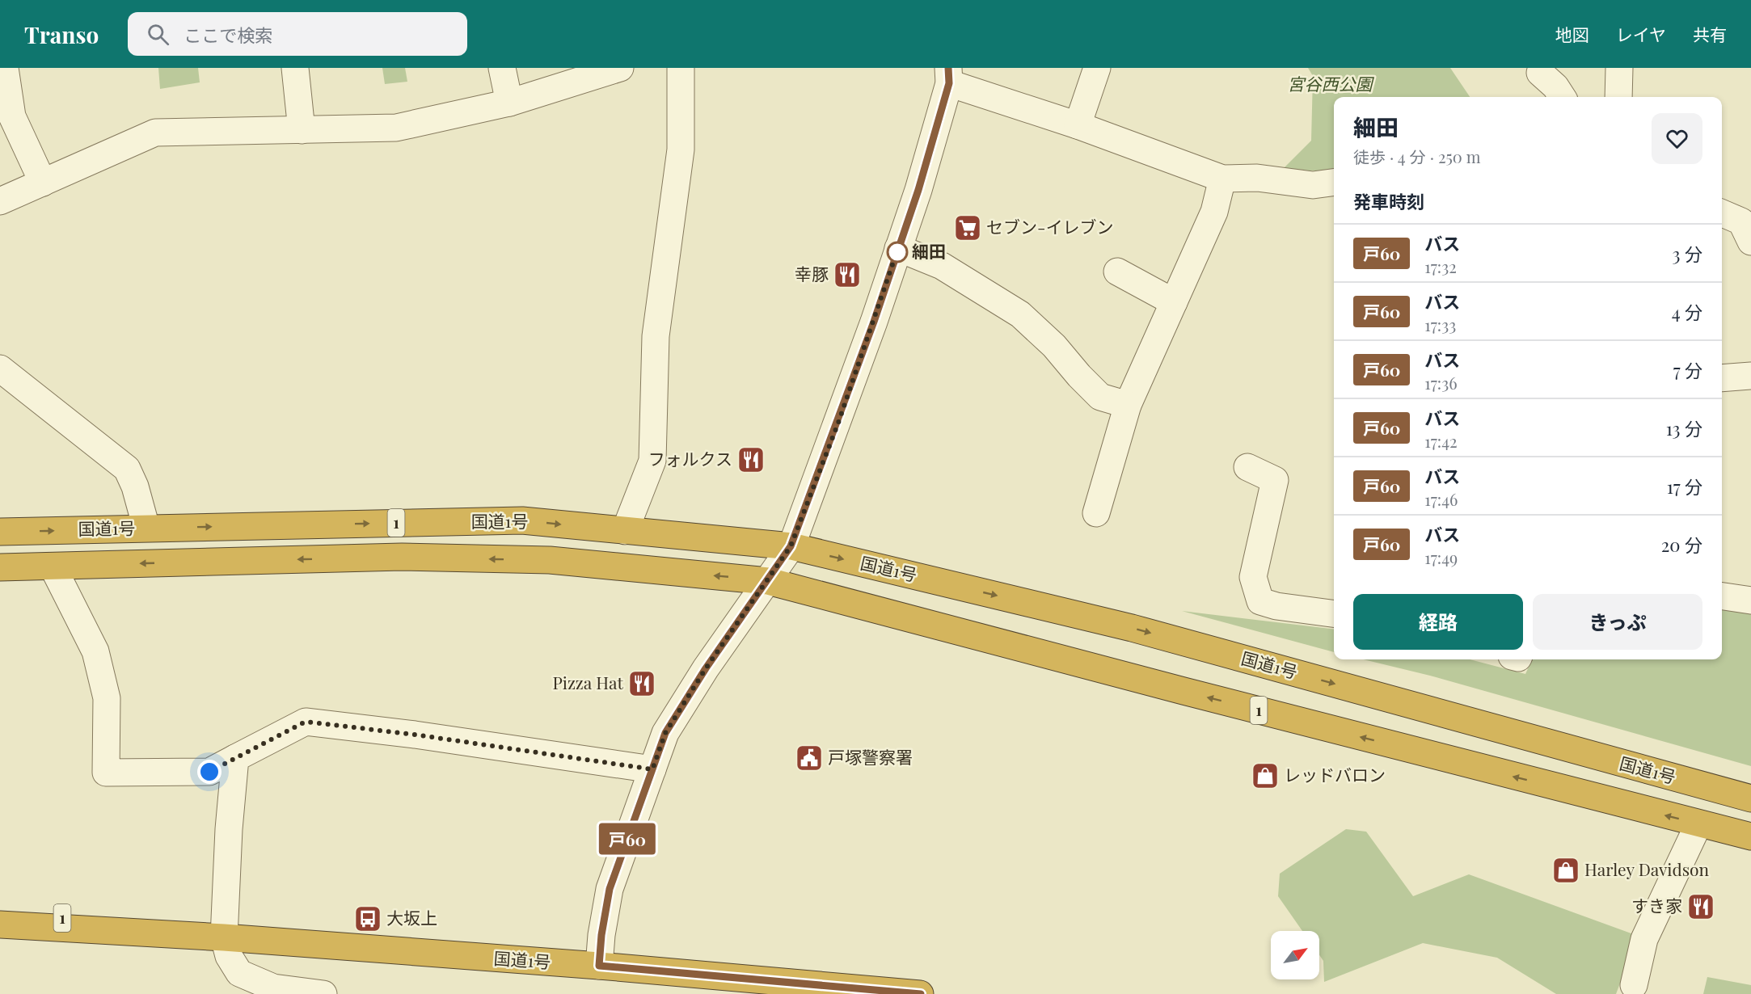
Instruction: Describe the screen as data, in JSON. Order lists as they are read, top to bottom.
{
  "streets": {
    "highway": ["国道1号", "1"]
  },
  "parks": ["宮谷西公園"],
  "places": {
    "supermarket": ["セブン-イレブン"],
    "other": ["細田"],
    "restaurant": [
      "幸豚",
      "フォルクス",
      "Pizza Hat",
      "すき家"
    ],
    "public building": ["戸塚警察署"],
    "shop": ["レッドバロン", "Harley Davidson"],
    "bus stop": ["大坂上"]
  },
  "lines": ["bus line 戸60"],
  "north": "top right",
  "page": {
    "header": "Transo",
    "search": "ここで検索",
    "nav": ["地図", "レイヤ", "共有"],
    "on_map": "戸60",
    "heading": [
      ["細田", "徒歩 · 4 分 · 250 m"],
      "発車時刻"
    ],
    "list": [
      {
        "mark": "戸60",
        "name": "バス",
        "note": "17:32",
        "value": "3 分"
      },
      {
        "mark": "戸60",
        "name": "バス",
        "note": "17:33",
        "value": "4 分"
      },
      {
        "mark": "戸60",
        "name": "バス",
        "note": "17:36",
        "value": "7 分"
      },
      {
        "mark": "戸60",
        "name": "バス",
        "note": "17:42",
        "value": "13 分"
      },
      {
        "mark": "戸60",
        "name": "バス",
        "note": "17:46",
        "value": "17 分"
      },
      {
        "mark": "戸60",
        "name": "バス",
        "note": "17:49",
        "value": "20 分"
      }
    ],
    "buttons": ["経路", "きっぷ"]
  }
}
